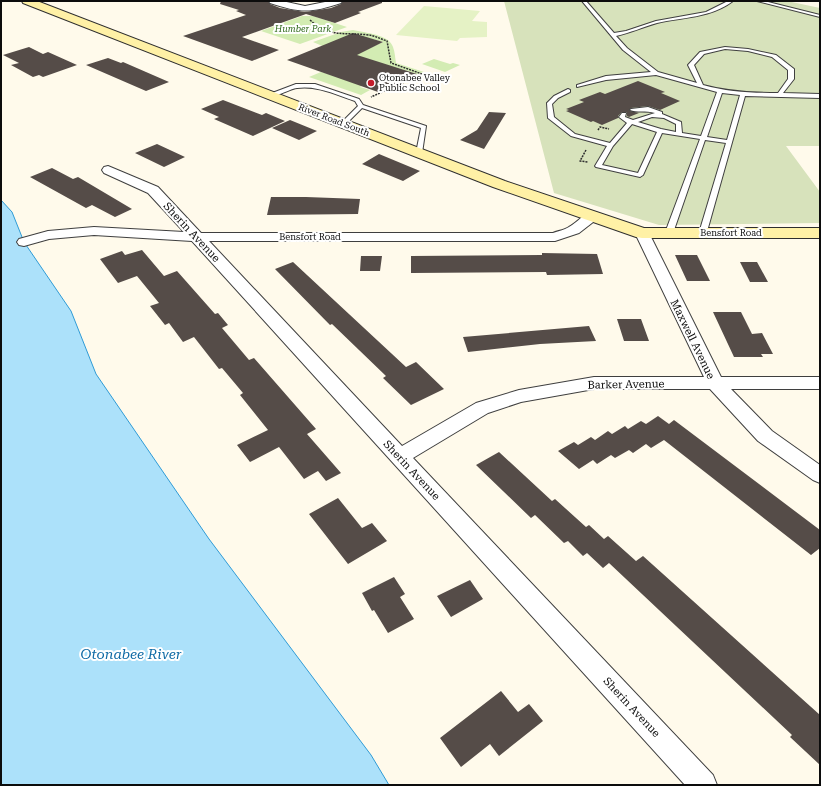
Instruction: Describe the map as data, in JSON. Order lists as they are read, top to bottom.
{
  "streets": {
    "street": [
      "River Road South",
      "Sherin Avenue",
      "Bensfort Road",
      "Maxwell Avenue",
      "Barker Avenue"
    ]
  },
  "crossings": [
    ["River Road South", "Bensfort Road"],
    ["River Road South", "Maxwell Avenue"],
    ["Sherin Avenue", "Bensfort Road"],
    ["Sherin Avenue", "Barker Avenue"],
    ["Bensfort Road", "Maxwell Avenue"],
    ["Maxwell Avenue", "Barker Avenue"]
  ],
  "water": ["Otonabee River"],
  "parks": ["Humber Park"],
  "places": ["Otonabee Valley Public School"]
}
